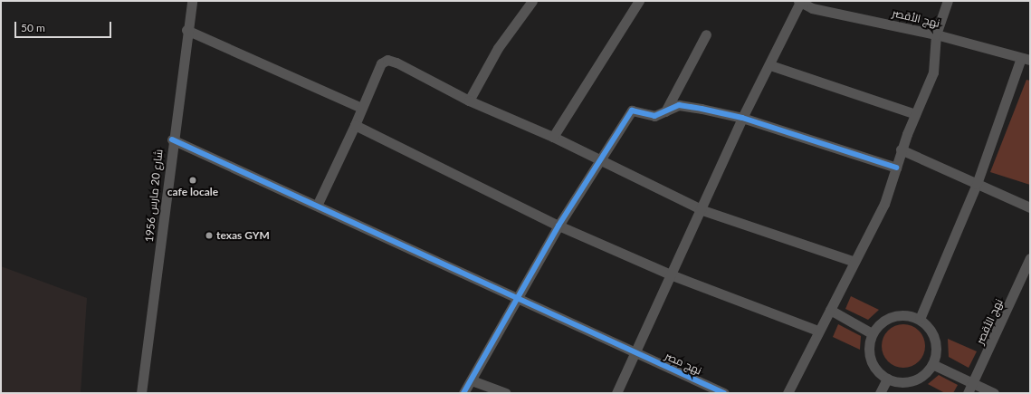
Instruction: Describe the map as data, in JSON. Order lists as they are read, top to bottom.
{
  "streets": {
    "street": ["نهج الأقصر", "شارع 20 مارس 1956", "نهج مصر"]
  },
  "crossings": [
    ["شارع 20 مارس 1956", "نهج مصر"]
  ],
  "places": ["cafe locale", "texas GYM"],
  "scale_bar": "50 m"
}
